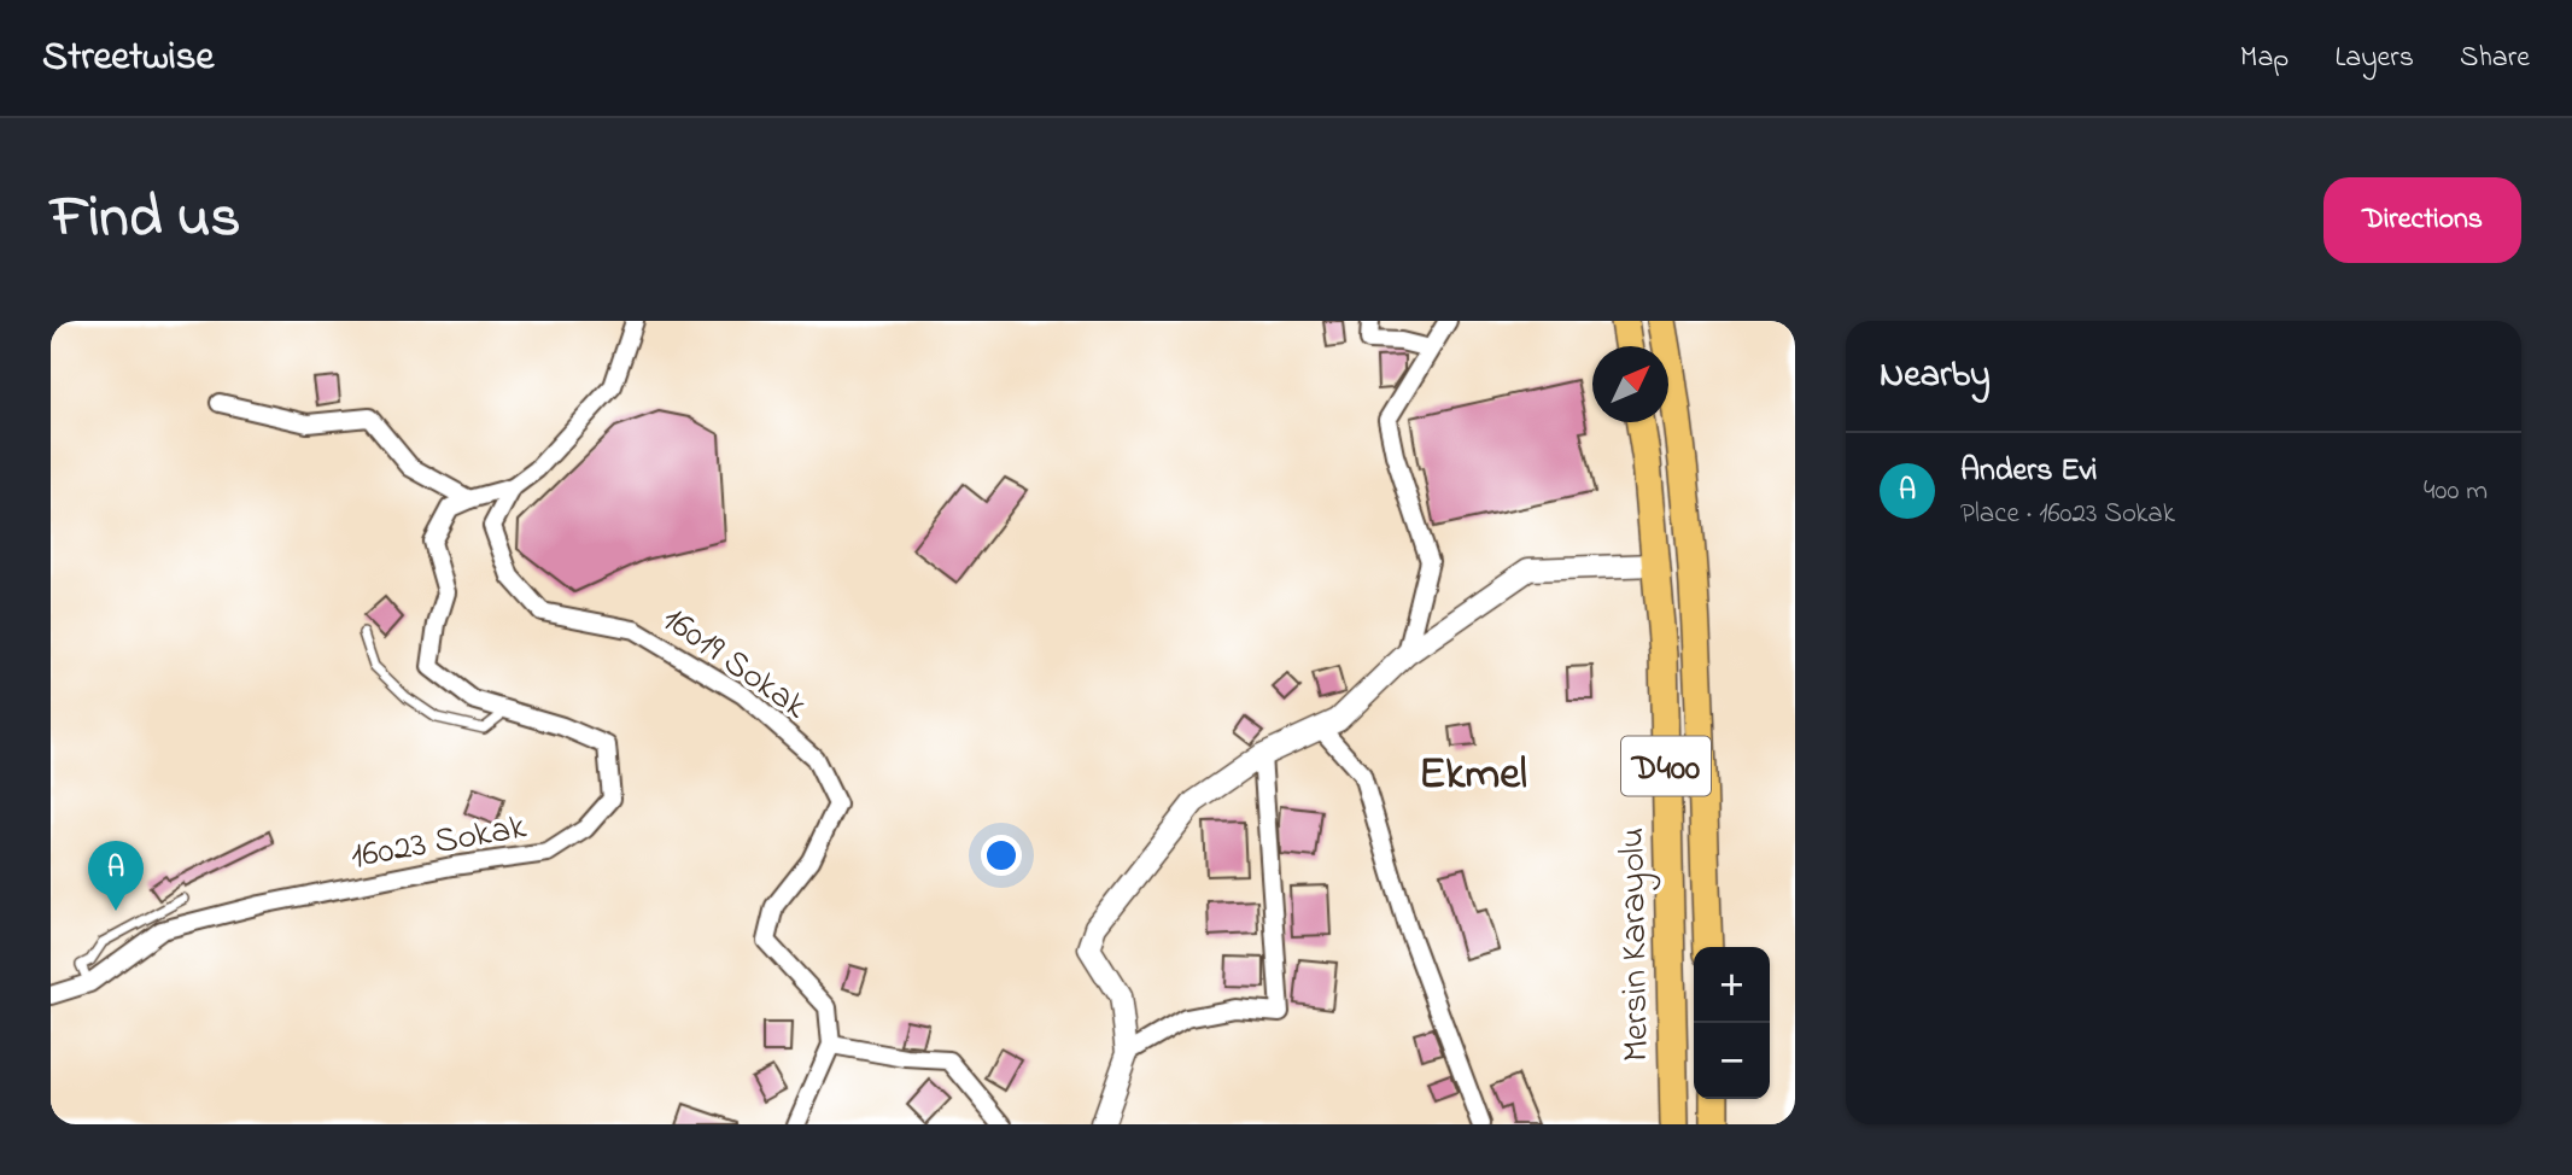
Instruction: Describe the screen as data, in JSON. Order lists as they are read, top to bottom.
{
  "streets": {
    "highway": ["D400", "Mersin Karayolu"],
    "street": ["16019 Sokak", "16023 Sokak"]
  },
  "crossings": [
    ["16019 Sokak", "16023 Sokak"]
  ],
  "districts": ["Ekmel"],
  "north": "top right",
  "page": {
    "header": "Streetwise",
    "nav": ["Map", "Layers", "Share"],
    "title": "Find us",
    "buttons": "Directions",
    "heading": "Nearby",
    "list": [
      {
        "mark": "A",
        "name": "Anders Evi",
        "note": "Place · 16023 Sokak",
        "value": "400 m"
      }
    ],
    "pins": "A",
    "map_buttons": ["+", "−"]
  }
}
